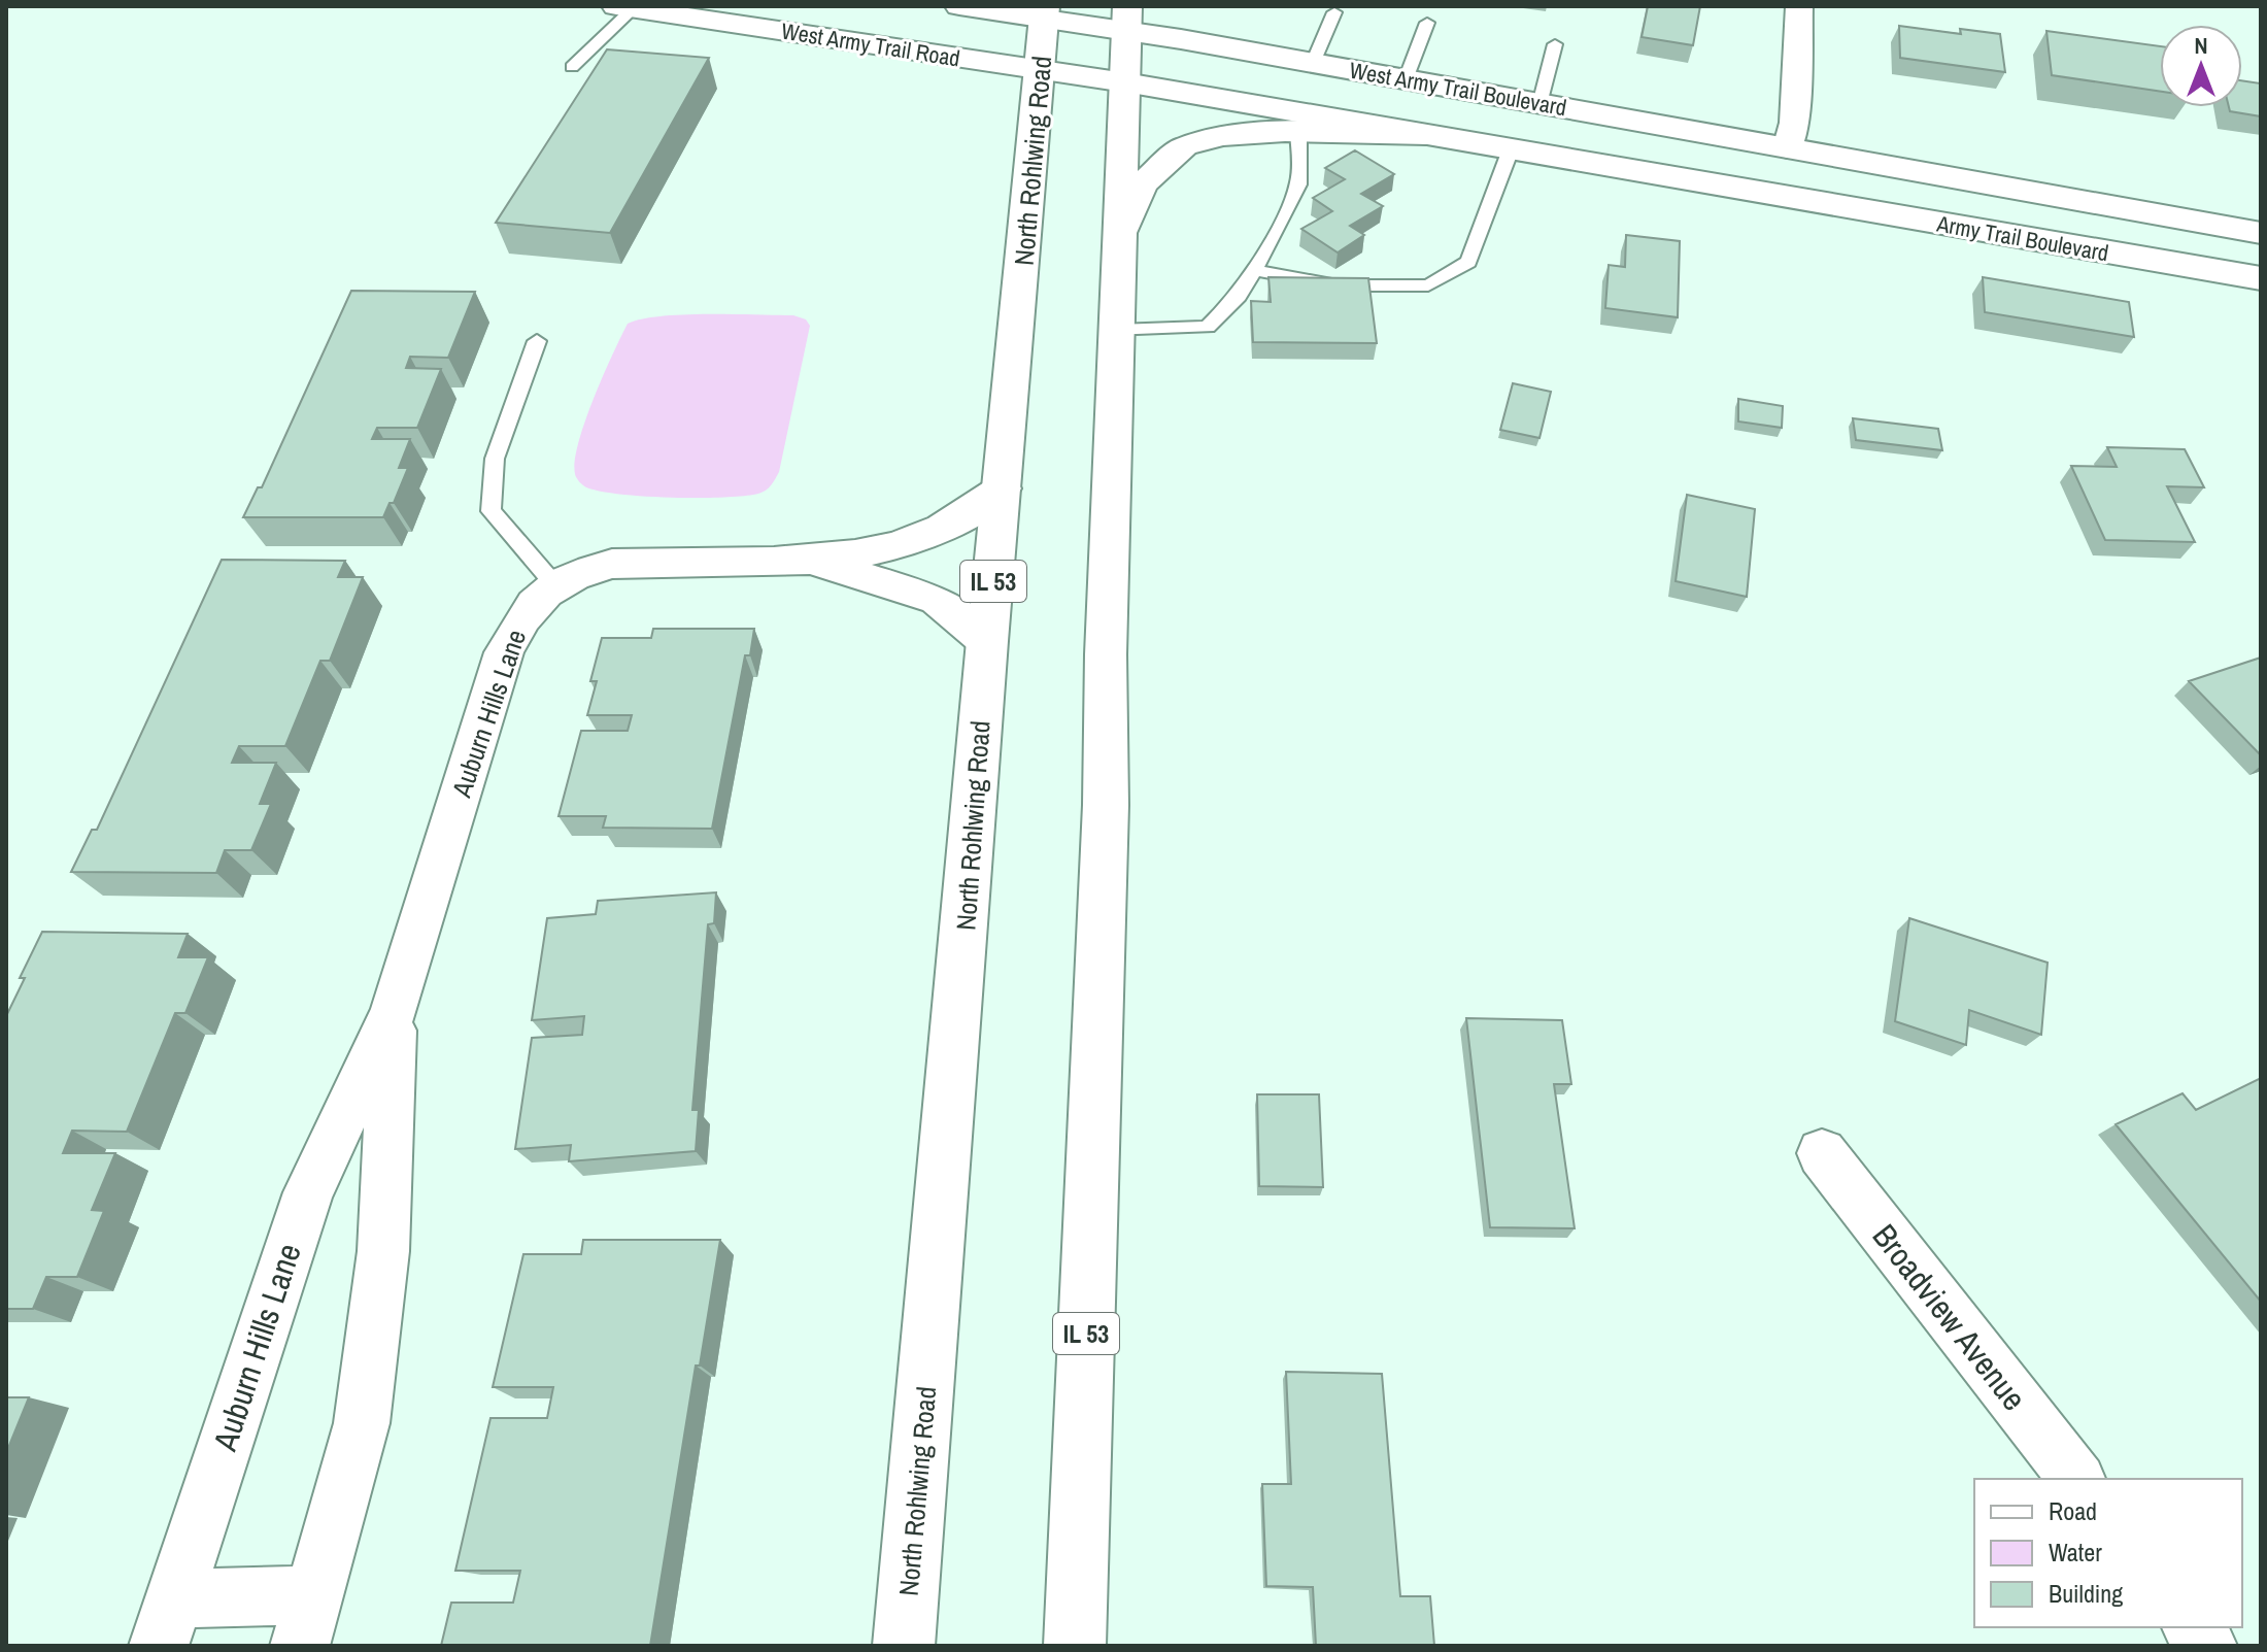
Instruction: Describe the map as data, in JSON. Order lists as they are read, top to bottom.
{
  "streets": {
    "main road": [
      "West Army Trail Road",
      "West Army Trail Boulevard",
      "North Rohlwing Road",
      "Army Trail Boulevard",
      "IL 53"
    ],
    "street": ["Auburn Hills Lane", "Broadview Avenue"]
  },
  "crossings": [
    ["West Army Trail Road", "West Army Trail Boulevard"],
    ["West Army Trail Road", "North Rohlwing Road"],
    ["West Army Trail Road", "IL 53"],
    ["West Army Trail Boulevard", "Army Trail Boulevard"],
    ["West Army Trail Boulevard", "IL 53"],
    ["North Rohlwing Road", "Auburn Hills Lane"]
  ],
  "legend": ["Road", "Water", "Building"],
  "north": "top"
}
